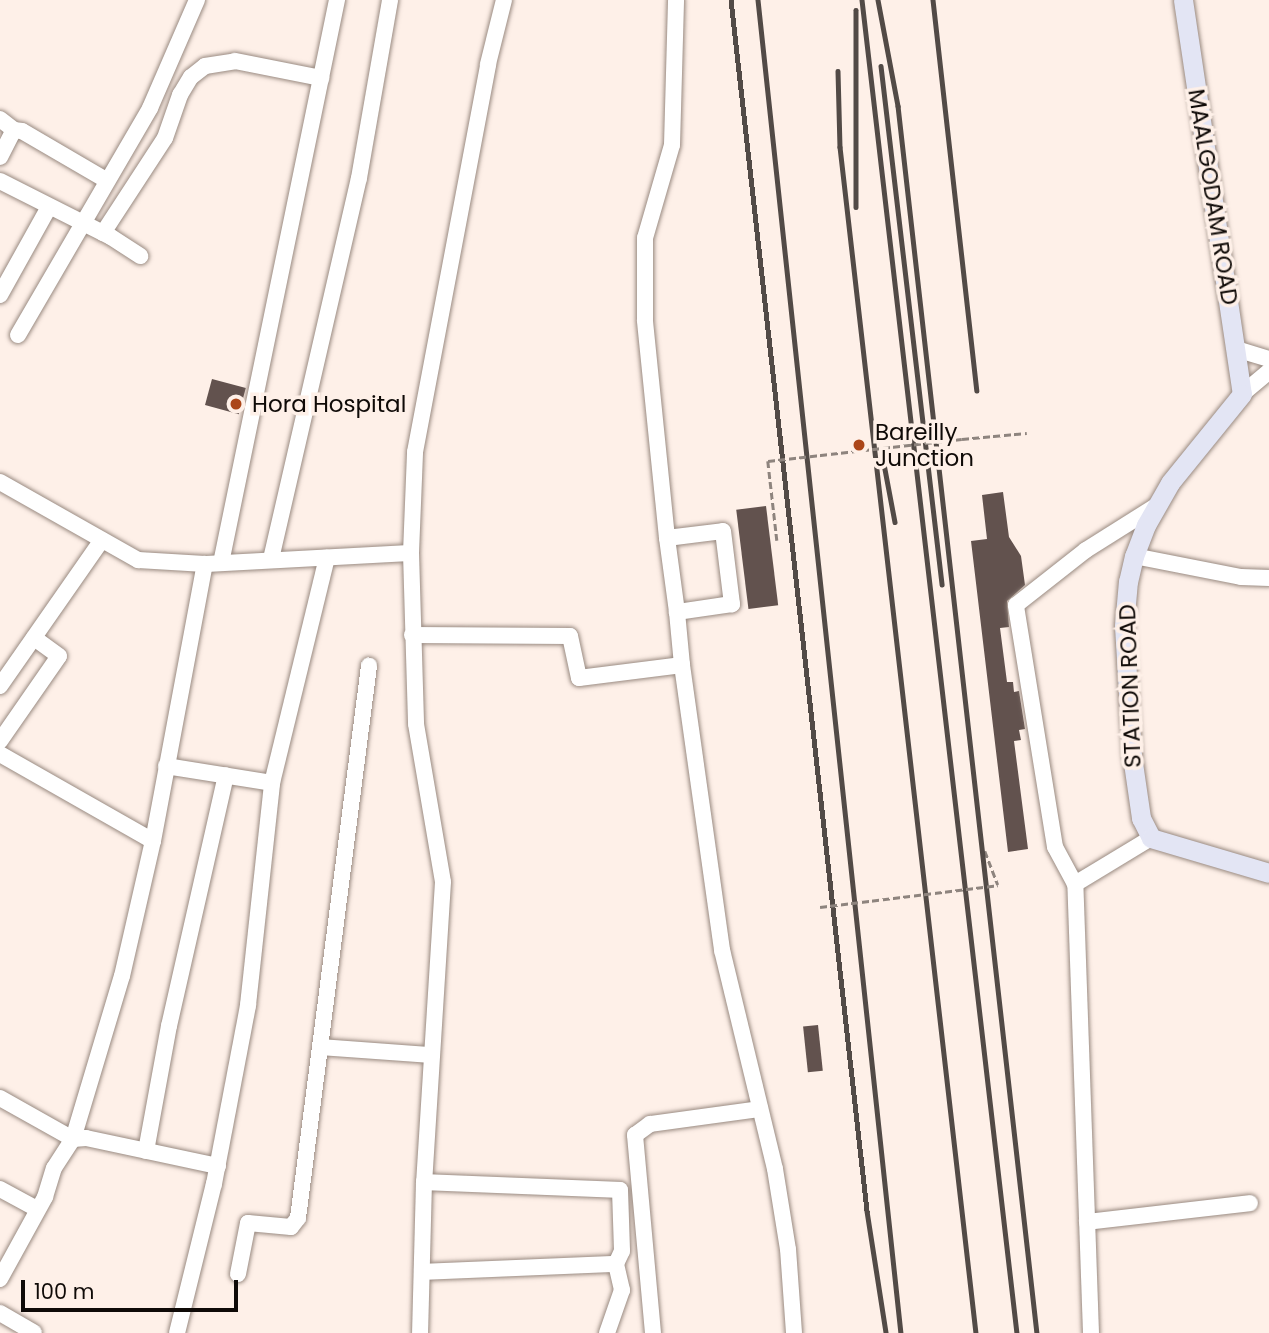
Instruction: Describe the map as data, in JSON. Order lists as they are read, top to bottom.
{
  "streets": {
    "main road": ["MAALGODAM ROAD", "STATION ROAD"]
  },
  "crossings": [
    ["MAALGODAM ROAD", "STATION ROAD"]
  ],
  "places": ["Hora Hospital", "Bareilly Junction"],
  "scale_bar": "100 m"
}
